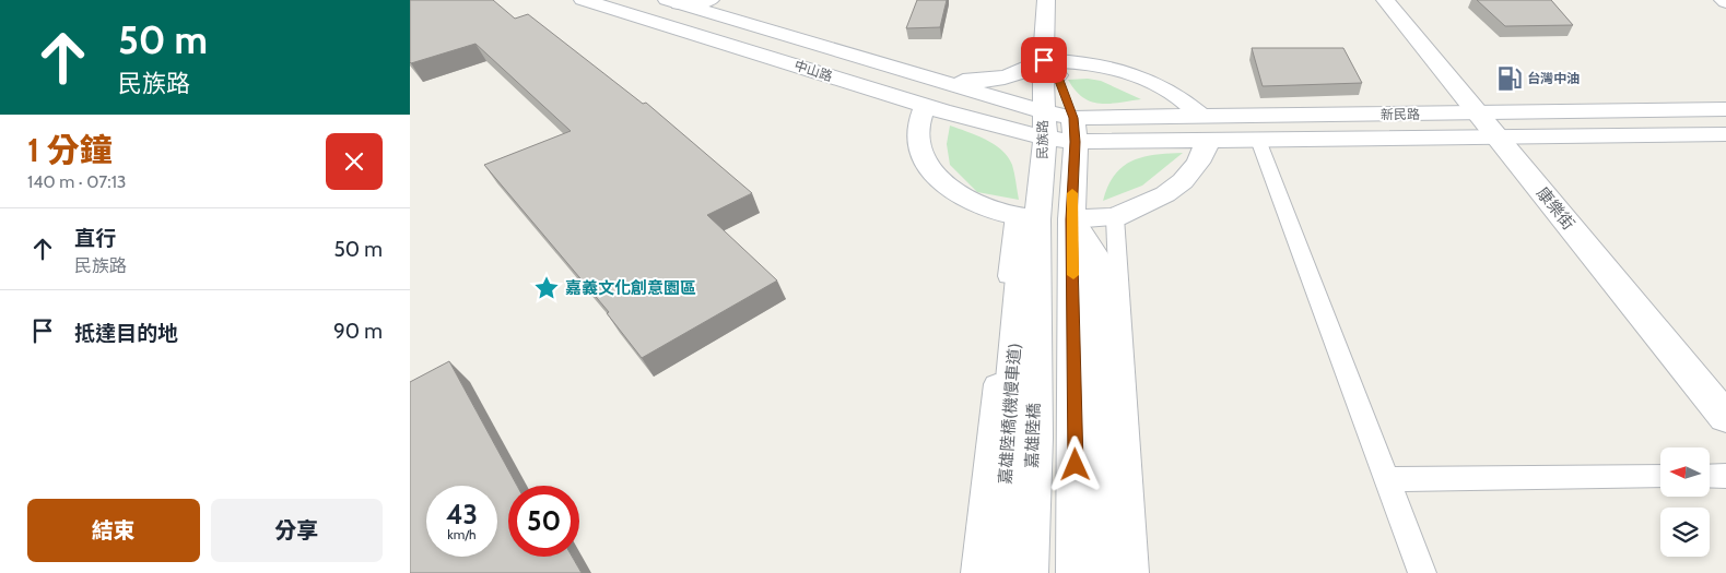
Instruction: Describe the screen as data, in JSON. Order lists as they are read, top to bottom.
{
  "streets": {
    "main road": [
      "中山路",
      "新民路",
      "民族路",
      "康樂街",
      "嘉雄陸橋(機慢車道)",
      "嘉雄陸橋"
    ]
  },
  "crossings": [
    ["中山路", "新民路"],
    ["中山路", "民族路"],
    ["新民路", "民族路"],
    ["新民路", "康樂街"],
    ["民族路", "嘉雄陸橋(機慢車道)"],
    ["民族路", "嘉雄陸橋"],
    ["嘉雄陸橋(機慢車道)", "嘉雄陸橋"]
  ],
  "places": {
    "fuel station": ["台灣中油"],
    "place": ["嘉義文化創意園區"]
  },
  "north": "left",
  "page": {
    "turn": ["50 m", "民族路"],
    "heading": ["1 分鐘", "140 m · 07:13"],
    "list": [
      {
        "name": "直行",
        "note": "民族路",
        "value": "50 m"
      },
      {
        "name": "抵達目的地",
        "value": "90 m"
      }
    ],
    "speed": "43 km/h",
    "limit": "50",
    "buttons": ["結束", "分享"]
  }
}
